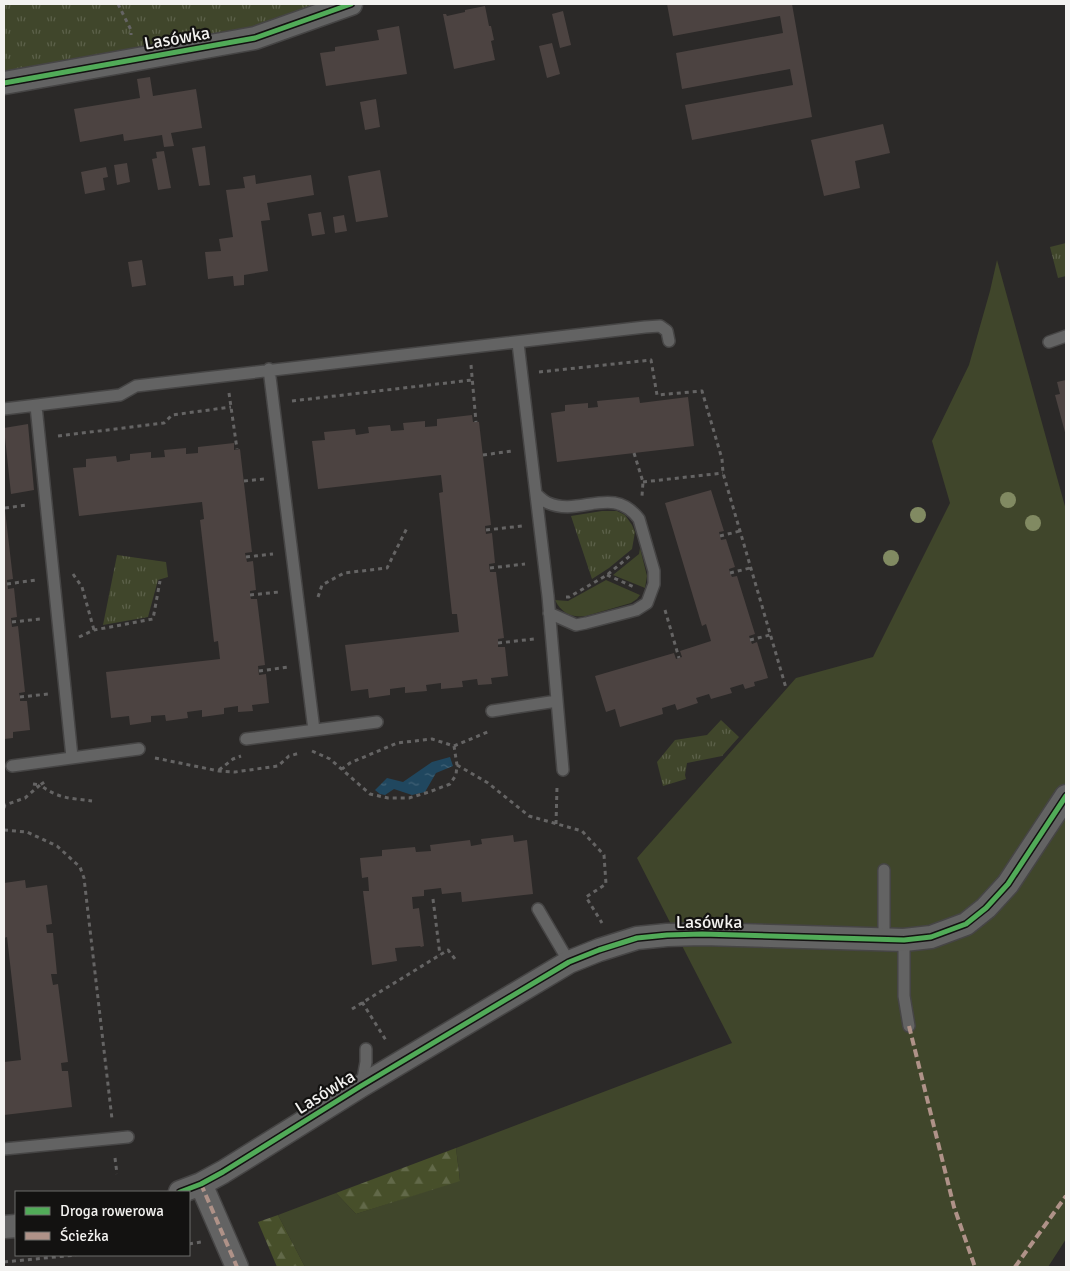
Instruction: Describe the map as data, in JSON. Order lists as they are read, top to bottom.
{
  "streets": {
    "street": ["Lasówka"]
  },
  "legend": ["Droga rowerowa", "Ścieżka"]
}
